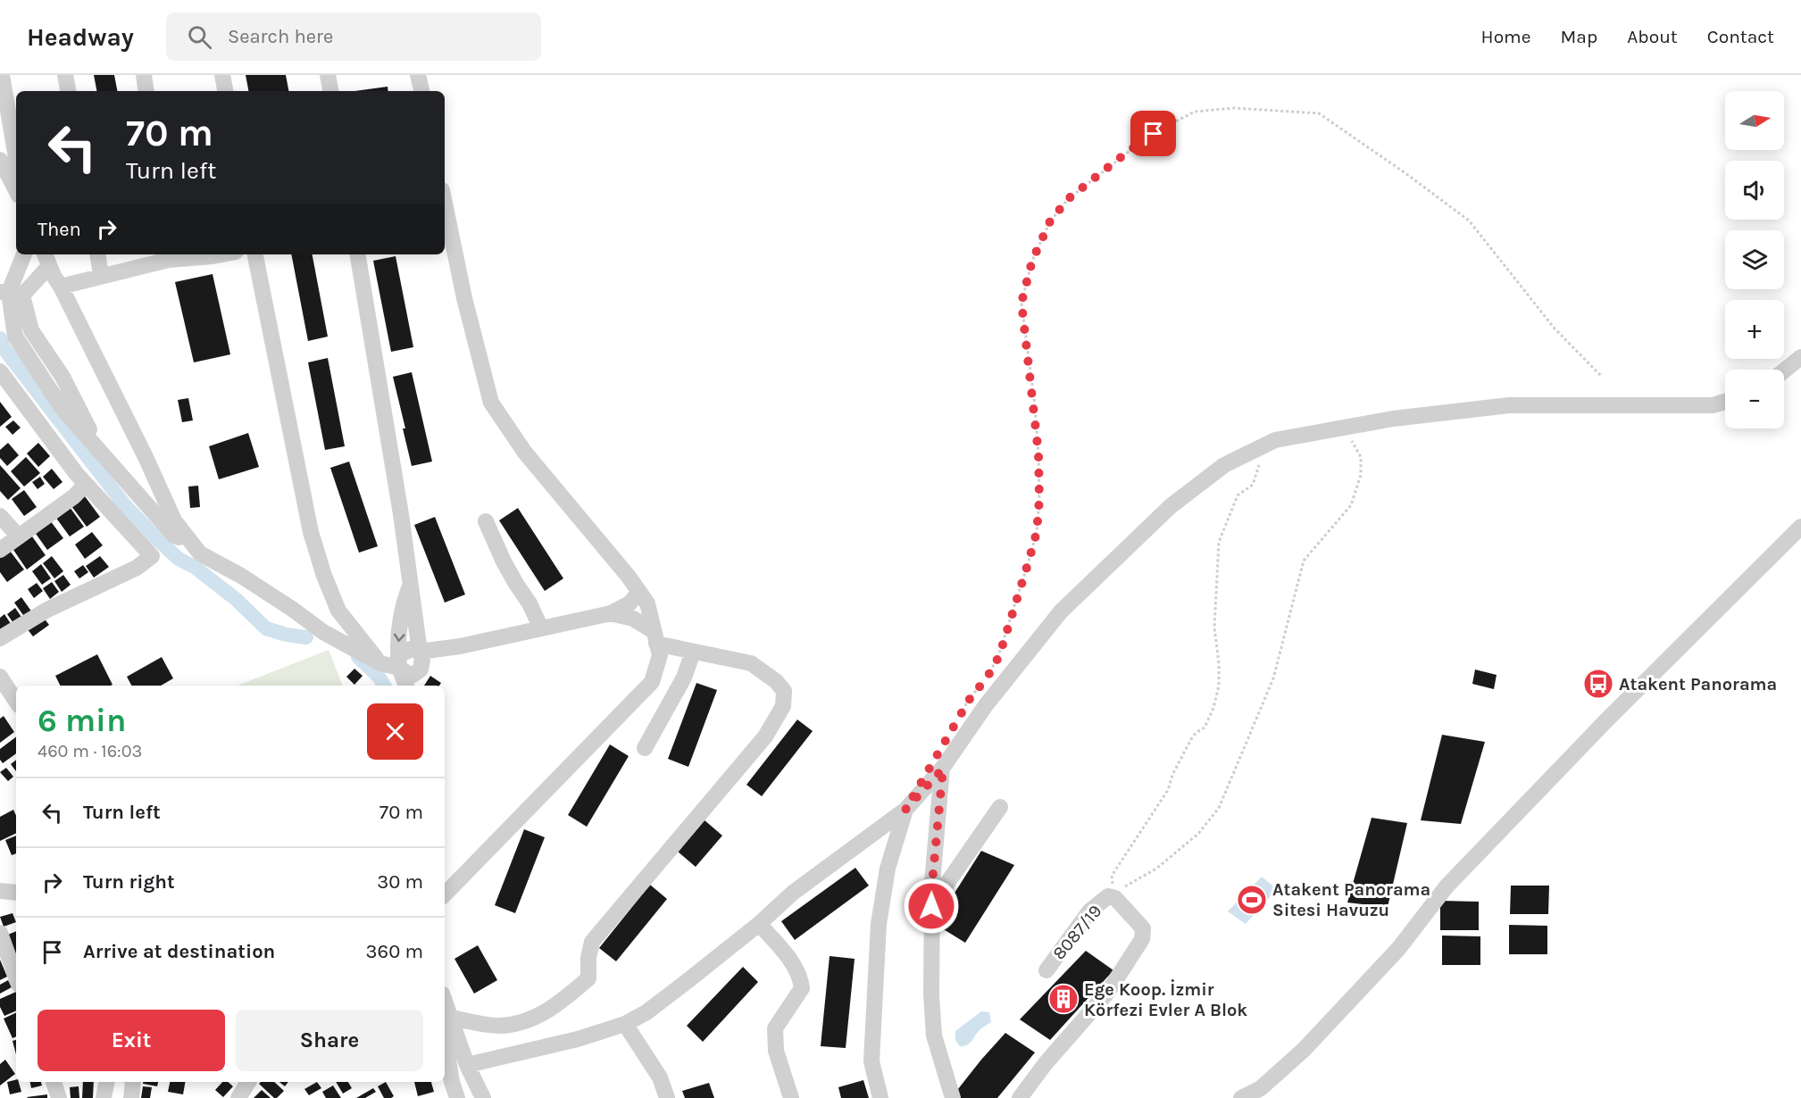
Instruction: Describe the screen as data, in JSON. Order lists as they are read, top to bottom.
{
  "streets": {
    "street": ["8087/19"]
  },
  "places": {
    "bus stop": ["Atakent Panorama"],
    "sports": ["Atakent Panorama Sitesi Havuzu"],
    "building": ["Ege Koop. İzmir Körfezi Evler A Blok"]
  },
  "north": "right",
  "page": {
    "header": "Headway",
    "search": "Search here",
    "nav": [
      "Home",
      "Map",
      "About",
      "Contact"
    ],
    "map_buttons": ["+", "−"],
    "turn": ["70 m", "Turn left"],
    "then": "Then",
    "heading": ["6 min", "460 m · 16:03"],
    "list": [
      {
        "name": "Turn left",
        "value": "70 m"
      },
      {
        "name": "Turn right",
        "value": "30 m"
      },
      {
        "name": "Arrive at destination",
        "value": "360 m"
      }
    ],
    "buttons": ["Exit", "Share"]
  }
}
